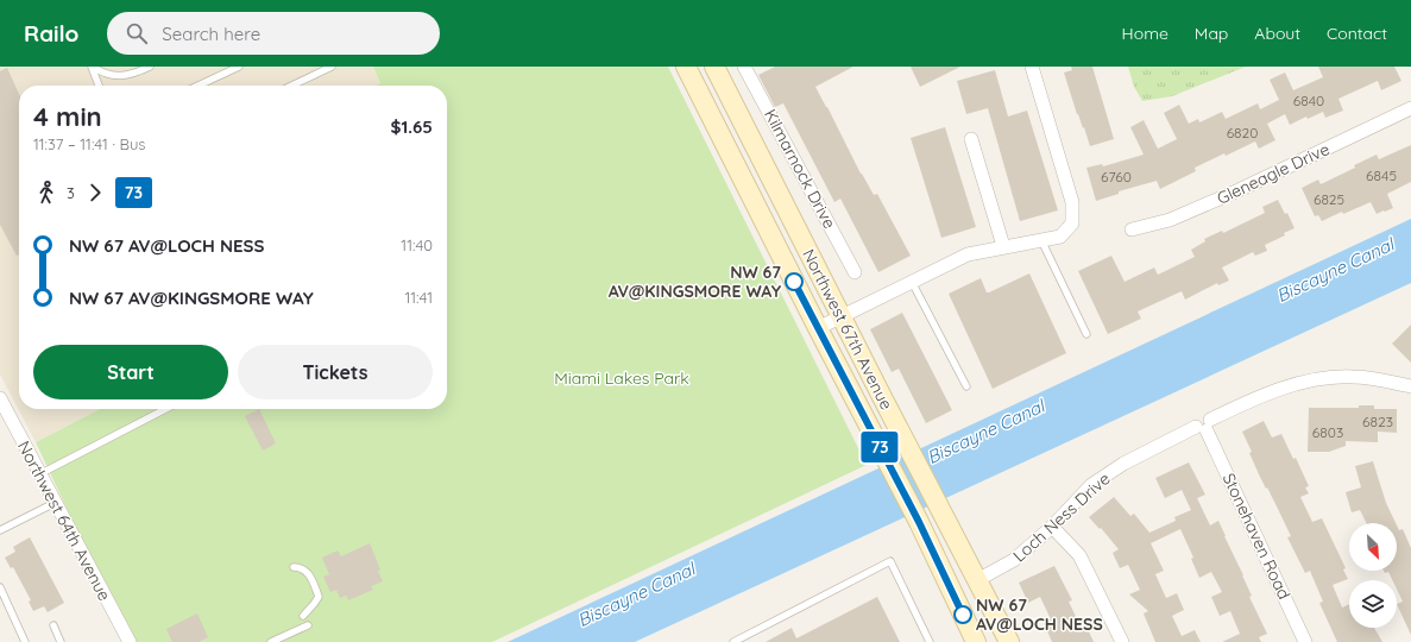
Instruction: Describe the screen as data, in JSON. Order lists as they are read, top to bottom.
{
  "streets": {
    "main road": ["Northwest 67th Avenue"],
    "street": [
      "Kilmarnock Drive",
      "Gleneagle Drive",
      "Loch Ness Drive",
      "Northwest 64th Avenue",
      "Stonehaven Road"
    ]
  },
  "crossings": [
    ["Northwest 67th Avenue", "Loch Ness Drive"],
    ["Loch Ness Drive", "Stonehaven Road"]
  ],
  "water": ["Biscayne Canal"],
  "parks": ["Miami Lakes Park"],
  "places": ["NW 67 AV@KINGSMORE WAY", "NW 67 AV@LOCH NESS"],
  "lines": ["bus line 73"],
  "house_numbers": [
    "6840",
    "6820",
    "6845",
    "6760",
    "6825",
    "6823",
    "6803"
  ],
  "north": "bottom right",
  "page": {
    "header": "Railo",
    "search": "Search here",
    "nav": [
      "Home",
      "Map",
      "About",
      "Contact"
    ],
    "on_map": "73",
    "heading": ["4 min", "11:37 – 11:41 · Bus", "$1.65"],
    "legs": ["3", "73"],
    "list": [
      {
        "name": "NW 67 AV@LOCH NESS",
        "value": "11:40"
      },
      {
        "name": "NW 67 AV@KINGSMORE WAY",
        "value": "11:41"
      }
    ],
    "buttons": ["Start", "Tickets"]
  }
}
